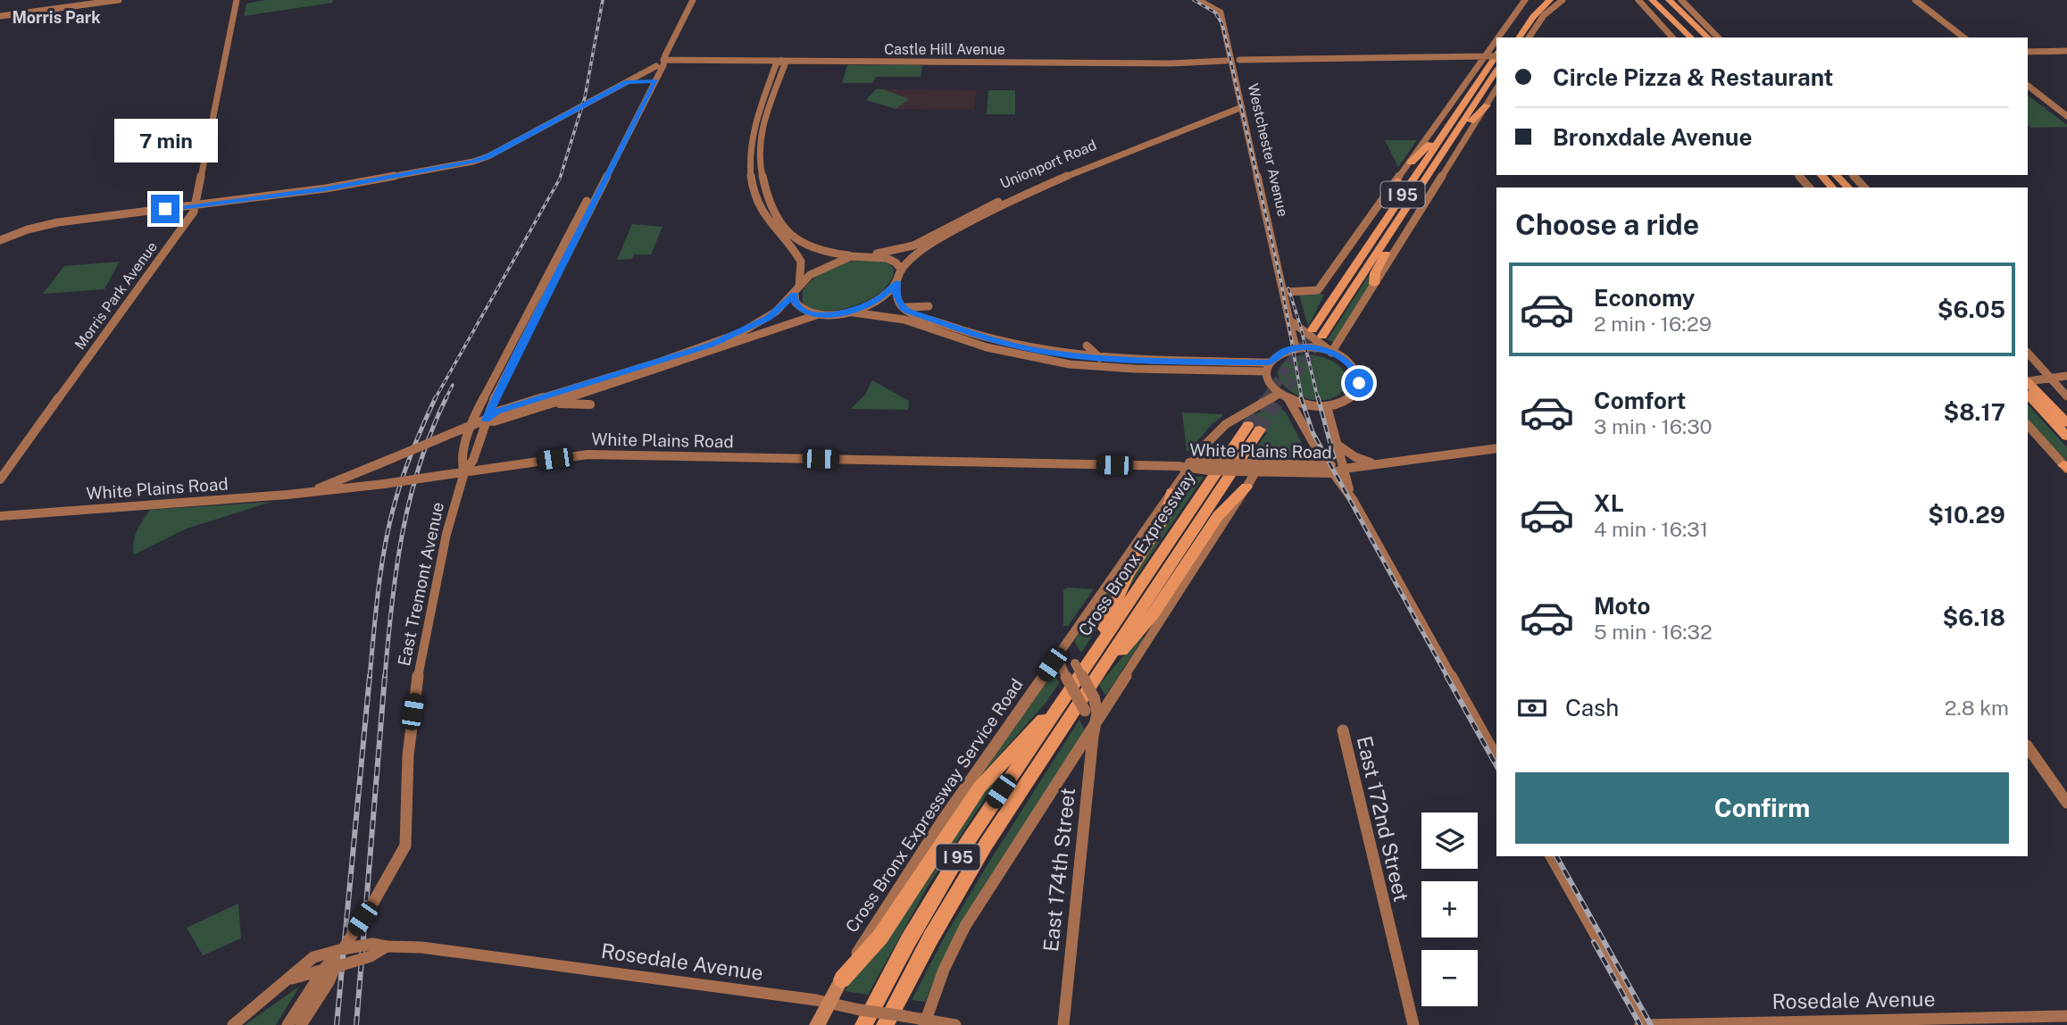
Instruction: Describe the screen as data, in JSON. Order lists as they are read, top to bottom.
{
  "streets": {
    "highway": ["I 95", "Cross Bronx Expressway"],
    "main road": [
      "Castle Hill Avenue",
      "Westchester Avenue",
      "Unionport Road",
      "Morris Park Avenue",
      "White Plains Road",
      "East Tremont Avenue",
      "Cross Bronx Expressway Service Road",
      "East 172nd Street",
      "East 174th Street",
      "Rosedale Avenue"
    ]
  },
  "crossings": [
    ["Castle Hill Avenue", "Westchester Avenue"],
    ["Castle Hill Avenue", "East Tremont Avenue"],
    ["Westchester Avenue", "Unionport Road"],
    ["Westchester Avenue", "Cross Bronx Expressway Service Road"],
    ["White Plains Road", "East Tremont Avenue"],
    ["White Plains Road", "Cross Bronx Expressway Service Road"],
    ["Cross Bronx Expressway", "Rosedale Avenue"],
    ["East Tremont Avenue", "Rosedale Avenue"],
    ["Cross Bronx Expressway Service Road", "East 174th Street"],
    ["Cross Bronx Expressway Service Road", "Rosedale Avenue"]
  ],
  "districts": ["Morris Park"],
  "page": {
    "banner": ["Circle Pizza & Restaurant", "Bronxdale Avenue"],
    "bubble": "7 min",
    "heading": "Choose a ride",
    "list": [
      {
        "name": "Economy",
        "note": "2 min · 16:29",
        "value": "$6.05"
      },
      {
        "name": "Comfort",
        "note": "3 min · 16:30",
        "value": "$8.17"
      },
      {
        "name": "XL",
        "note": "4 min · 16:31",
        "value": "$10.29"
      },
      {
        "name": "Moto",
        "note": "5 min · 16:32",
        "value": "$6.18"
      }
    ],
    "pay": ["Cash", "2.8 km"],
    "buttons": "Confirm",
    "map_buttons": ["+", "−"]
  }
}
